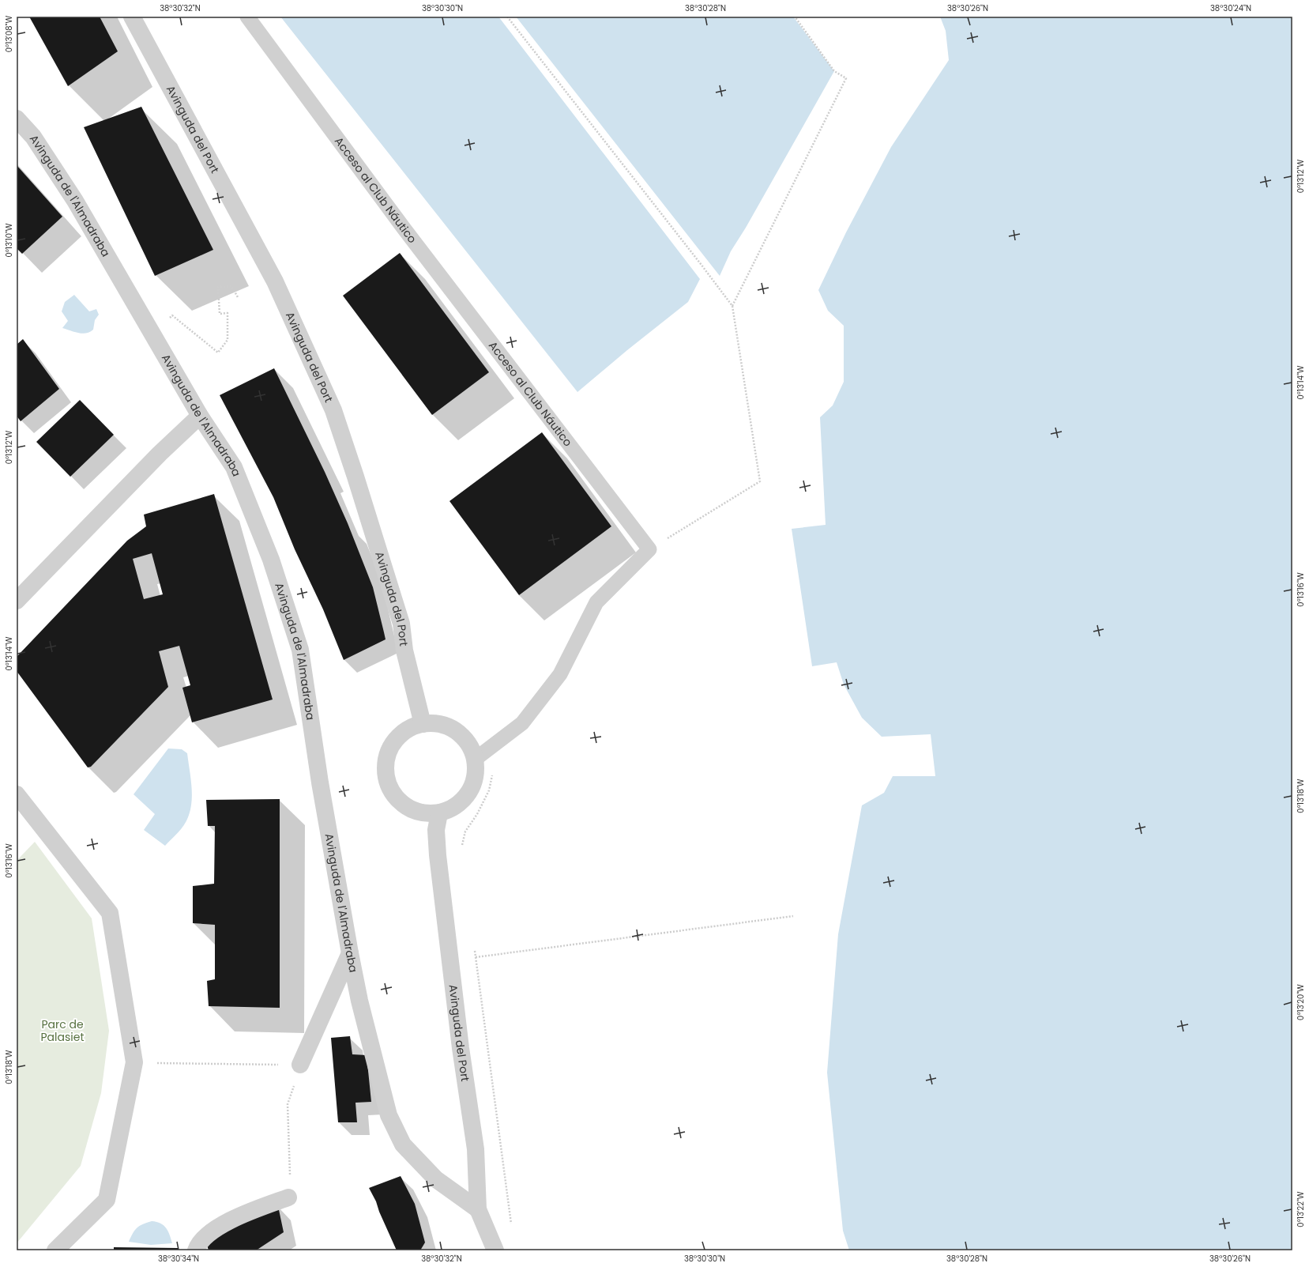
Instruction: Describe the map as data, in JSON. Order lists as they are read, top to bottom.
{
  "streets": {
    "street": ["Avinguda del Port", "Avinguda de l'Almadraba"],
    "lane": ["Acceso al Club Náutico"]
  },
  "crossings": [
    ["Avinguda del Port", "Avinguda de l'Almadraba"]
  ],
  "parks": ["Parc de Palasiet"],
  "coordinates": [
    "38°30'32\"N",
    "38°30'30\"N",
    "38°30'28\"N",
    "38°30'26\"N",
    "38°30'24\"N",
    "0°13'08\"W",
    "0°13'12\"W",
    "0°13'10\"W",
    "0°13'14\"W",
    "0°13'16\"W",
    "0°13'18\"W",
    "0°13'20\"W",
    "0°13'22\"W",
    "38°30'34\"N"
  ]
}
